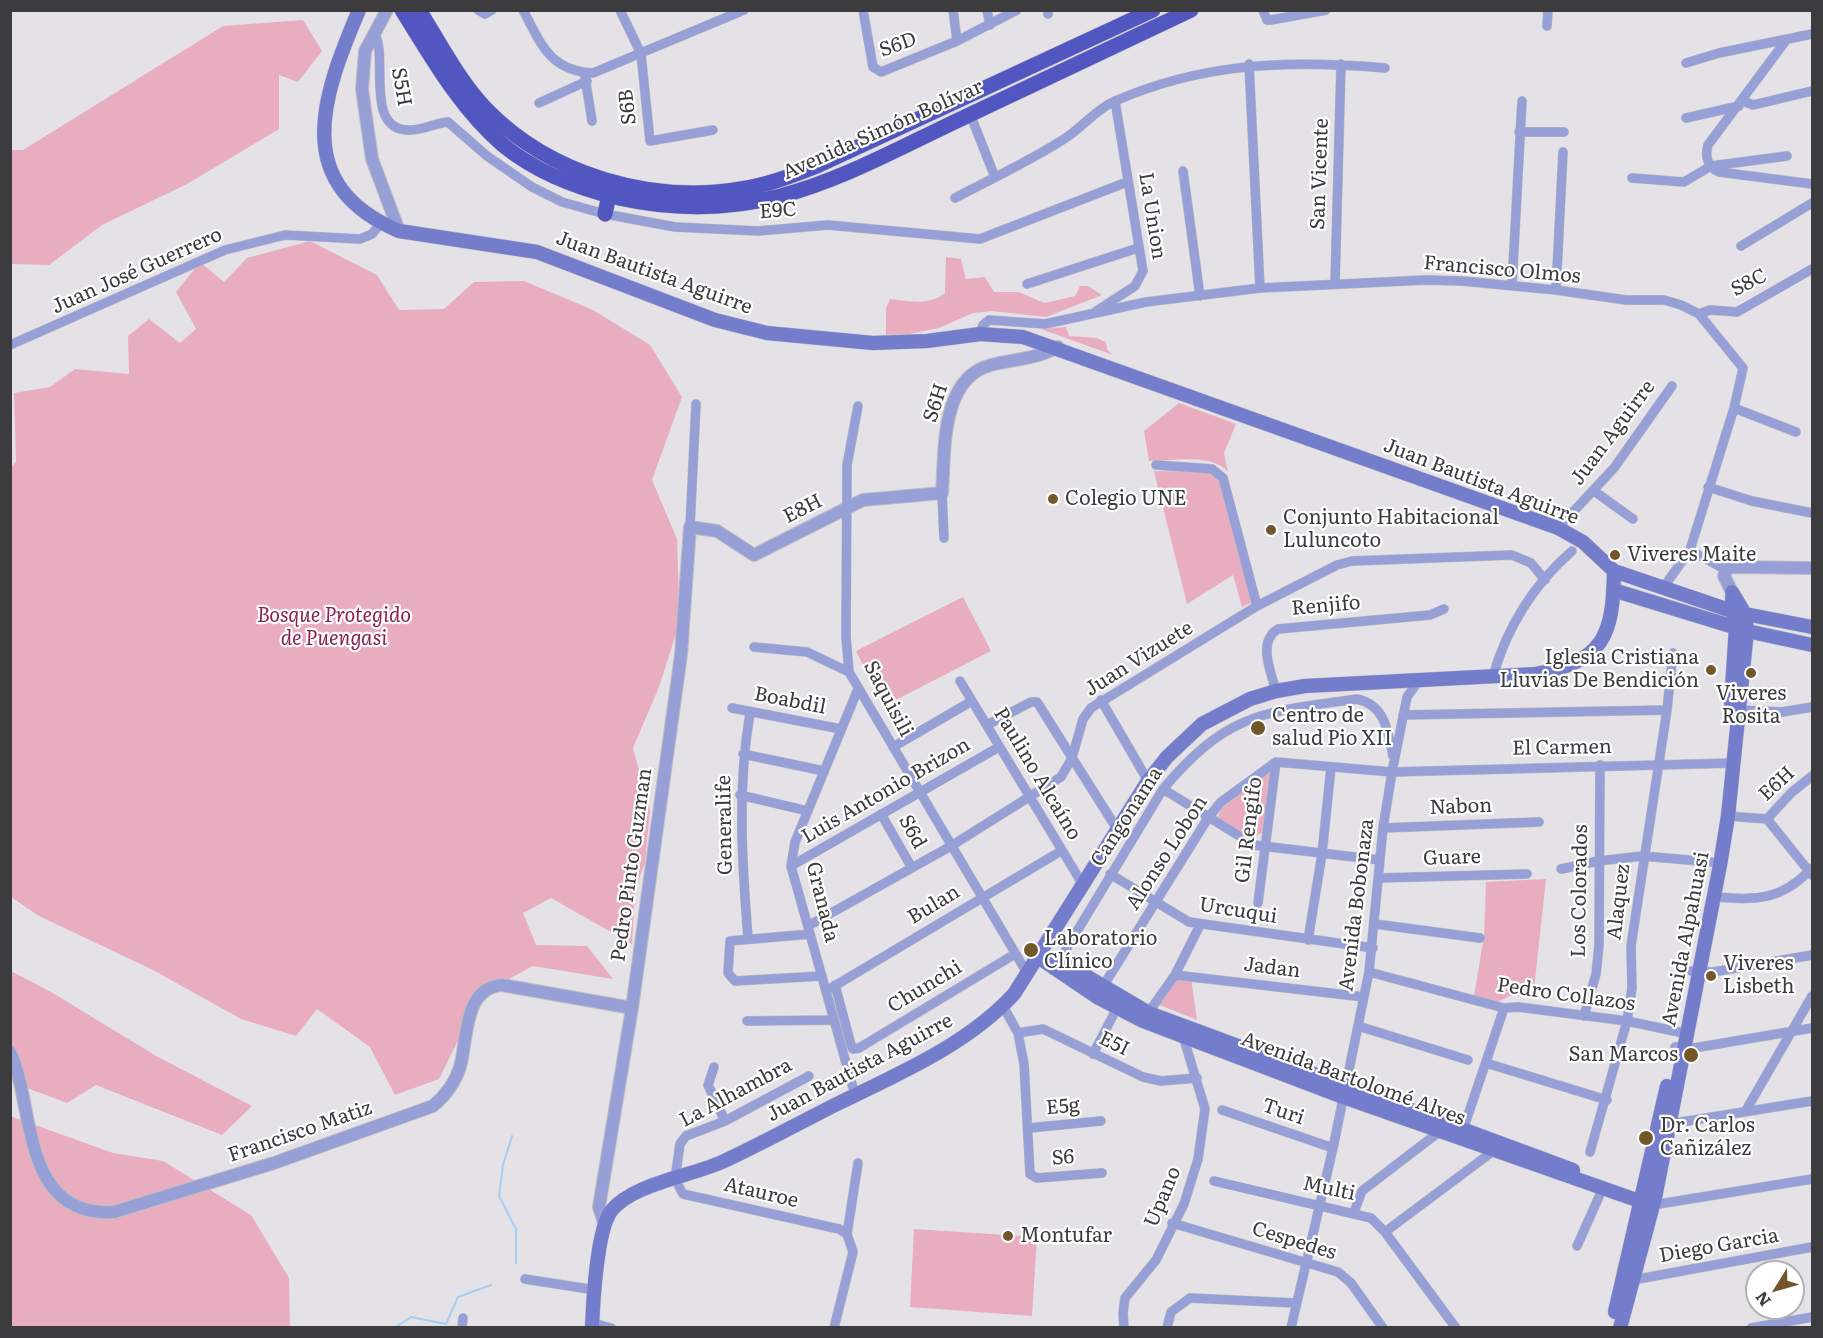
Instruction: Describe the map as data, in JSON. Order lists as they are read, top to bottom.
{
  "streets": {
    "highway": ["Avenida Simón Bolívar"],
    "main road": [
      "Juan Bautista Aguirre",
      "Pedro Pinto Guzman",
      "Avenida Alpahuasi",
      "Avenida Bartolomé Alves"
    ],
    "street": [
      "S6D",
      "S5H",
      "S6B",
      "San Vicente",
      "E9C",
      "La Union",
      "Francisco Olmos",
      "Juan José Guerrero",
      "S8C",
      "S6H",
      "Juan Aguirre",
      "E8H",
      "Renjifo",
      "Juan Vizuete",
      "Saquisili",
      "Boabdil",
      "El Carmen",
      "Paulino Alcaíno",
      "E6H",
      "Luis Antonio Brizon",
      "Nabon",
      "Cangonama",
      "Generalife",
      "Gil Rengifo",
      "S6d",
      "Alonso Lobon",
      "Guare",
      "Los Colorados",
      "Granada",
      "Alaquez",
      "Bulan",
      "Avenida Bobonaza",
      "Urcuqui",
      "Jadan",
      "Chunchi",
      "Pedro Collazos",
      "E5I",
      "La Alhambra",
      "E5g",
      "Turi",
      "Francisco Matiz",
      "S6",
      "Multi",
      "Atauroe",
      "Upano",
      "Cespedes",
      "Diego Garcia"
    ]
  },
  "crossings": [
    ["S5H", "E9C"],
    ["San Vicente", "Francisco Olmos"],
    ["E9C", "La Union"],
    ["La Union", "Francisco Olmos"],
    ["Francisco Olmos", "Juan Bautista Aguirre"],
    ["Francisco Olmos", "S8C"],
    ["Juan José Guerrero", "Juan Bautista Aguirre"],
    ["Juan Bautista Aguirre", "S6H"],
    ["Juan Bautista Aguirre", "Juan Aguirre"],
    ["Juan Bautista Aguirre", "Renjifo"],
    ["Juan Bautista Aguirre", "Saquisili"],
    ["Juan Bautista Aguirre", "Paulino Alcaíno"],
    ["Juan Bautista Aguirre", "Pedro Pinto Guzman"],
    ["Juan Bautista Aguirre", "Granada"],
    ["Juan Bautista Aguirre", "Avenida Bobonaza"],
    ["Juan Bautista Aguirre", "Avenida Bartolomé Alves"],
    ["Juan Bautista Aguirre", "La Alhambra"],
    ["Juan Bautista Aguirre", "Atauroe"],
    ["S6H", "E8H"],
    ["E8H", "Saquisili"],
    ["E8H", "Pedro Pinto Guzman"],
    ["Juan Vizuete", "Saquisili"],
    ["Juan Vizuete", "Paulino Alcaíno"],
    ["Juan Vizuete", "S6d"],
    ["Juan Vizuete", "Granada"],
    ["Saquisili", "Luis Antonio Brizon"],
    ["Saquisili", "Granada"],
    ["Saquisili", "Bulan"],
    ["Saquisili", "Chunchi"],
    ["Boabdil", "Generalife"],
    ["Boabdil", "Granada"],
    ["El Carmen", "Cangonama"],
    ["El Carmen", "Los Colorados"],
    ["El Carmen", "Alaquez"],
    ["El Carmen", "Avenida Bobonaza"],
    ["El Carmen", "Avenida Alpahuasi"],
    ["Paulino Alcaíno", "Luis Antonio Brizon"],
    ["Paulino Alcaíno", "Bulan"],
    ["Luis Antonio Brizon", "S6d"],
    ["Luis Antonio Brizon", "Granada"],
    ["Nabon", "Avenida Bobonaza"],
    ["Cangonama", "Avenida Bobonaza"],
    ["Cangonama", "Urcuqui"],
    ["Cangonama", "Avenida Bartolomé Alves"],
    ["Gil Rengifo", "Alonso Lobon"],
    ["Alonso Lobon", "Urcuqui"],
    ["Alonso Lobon", "Avenida Bartolomé Alves"],
    ["Guare", "Avenida Bobonaza"],
    ["Pedro Pinto Guzman", "Francisco Matiz"],
    ["Los Colorados", "Pedro Collazos"],
    ["Granada", "Bulan"],
    ["Alaquez", "Pedro Collazos"],
    ["Bulan", "Chunchi"],
    ["Avenida Bobonaza", "Urcuqui"],
    ["Avenida Bobonaza", "Jadan"],
    ["Avenida Bobonaza", "Pedro Collazos"],
    ["Avenida Bobonaza", "Avenida Bartolomé Alves"],
    ["Avenida Bobonaza", "Turi"],
    ["Avenida Bobonaza", "Multi"],
    ["Avenida Bobonaza", "Cespedes"],
    ["Avenida Alpahuasi", "Pedro Collazos"],
    ["Avenida Alpahuasi", "Avenida Bartolomé Alves"],
    ["Avenida Alpahuasi", "Diego Garcia"],
    ["E5I", "Upano"],
    ["Avenida Bartolomé Alves", "Upano"],
    ["La Alhambra", "Atauroe"],
    ["E5g", "S6"],
    ["Upano", "Cespedes"]
  ],
  "parks": ["Bosque Protegido de Puengasi"],
  "places": [
    "Colegio UNE",
    "Conjunto Habitacional Luluncoto",
    "Viveres Maite",
    "Iglesia Cristiana Lluvias De Bendición",
    "Viveres Rosita",
    "Centro de salud Pio XII",
    "Laboratorio Clínico",
    "Viveres Lisbeth",
    "San Marcos",
    "Dr. Carlos Cañizález",
    "Montufar"
  ],
  "north": "bottom left"
}
